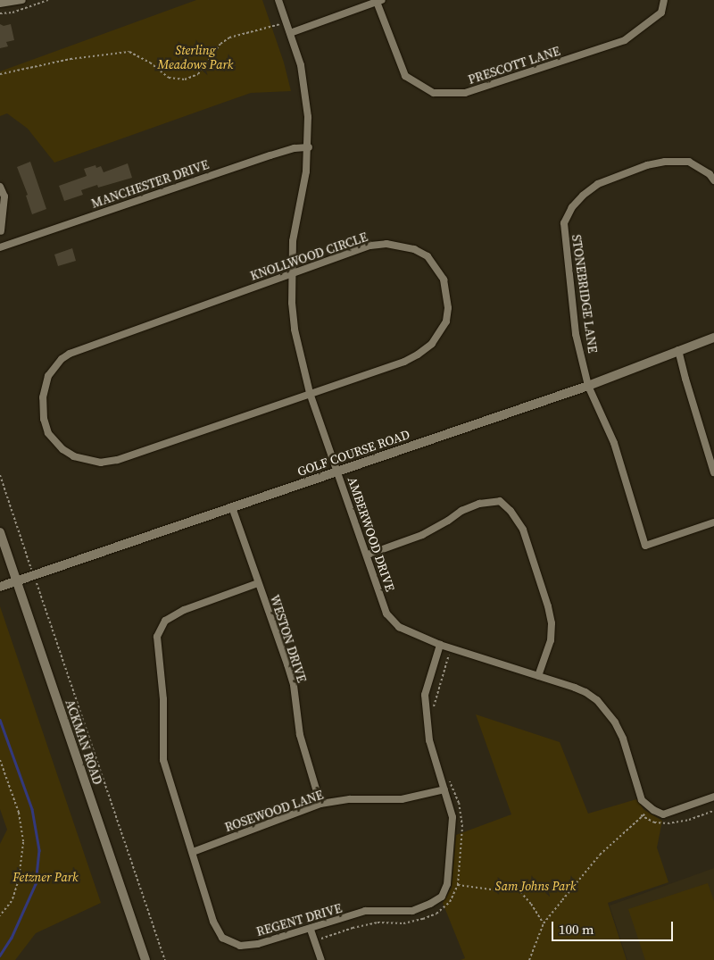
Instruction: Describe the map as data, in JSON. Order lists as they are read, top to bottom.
{
  "streets": {
    "street": [
      "PRESCOTT LANE",
      "MANCHESTER DRIVE",
      "KNOLLWOOD CIRCLE",
      "STONEBRIDGE LANE",
      "GOLF COURSE ROAD",
      "AMBERWOOD DRIVE",
      "WESTON DRIVE",
      "ACKMAN ROAD",
      "ROSEWOOD LANE",
      "REGENT DRIVE"
    ]
  },
  "crossings": [
    ["MANCHESTER DRIVE", "AMBERWOOD DRIVE"],
    ["KNOLLWOOD CIRCLE", "AMBERWOOD DRIVE"],
    ["STONEBRIDGE LANE", "GOLF COURSE ROAD"],
    ["GOLF COURSE ROAD", "AMBERWOOD DRIVE"],
    ["GOLF COURSE ROAD", "WESTON DRIVE"],
    ["GOLF COURSE ROAD", "ACKMAN ROAD"],
    ["AMBERWOOD DRIVE", "REGENT DRIVE"],
    ["WESTON DRIVE", "ROSEWOOD LANE"],
    ["WESTON DRIVE", "REGENT DRIVE"],
    ["ROSEWOOD LANE", "REGENT DRIVE"]
  ],
  "parks": ["Sterling Meadows Park", "Fetzner Park", "Sam Johns Park"],
  "scale_bar": "100 m"
}
